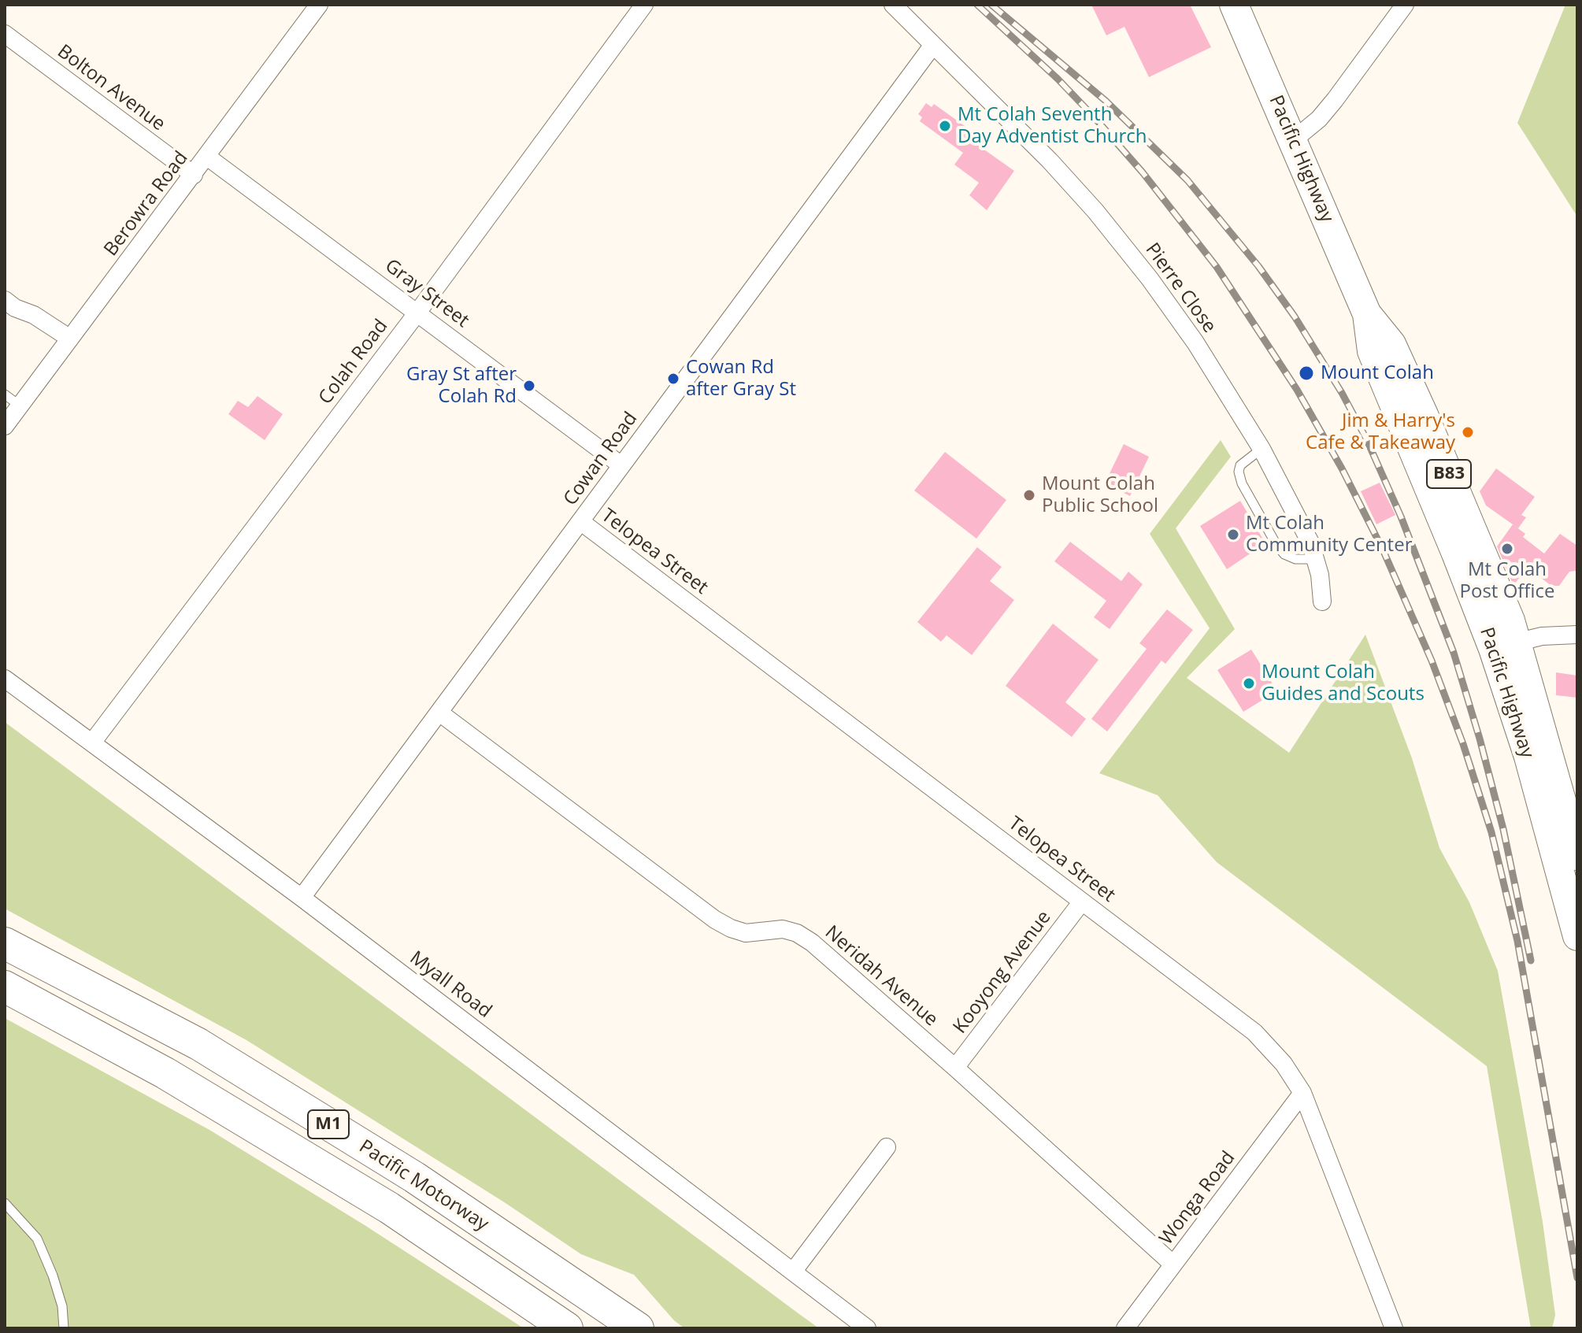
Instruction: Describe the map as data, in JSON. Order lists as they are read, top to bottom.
{
  "streets": {
    "highway": ["M1", "Pacific Motorway"],
    "main road": ["Pacific Highway", "B83"],
    "street": [
      "Bolton Avenue",
      "Berowra Road",
      "Pierre Close",
      "Gray Street",
      "Colah Road",
      "Cowan Road",
      "Telopea Street",
      "Kooyong Avenue",
      "Neridah Avenue",
      "Myall Road",
      "Wonga Road"
    ]
  },
  "crossings": [
    ["Bolton Avenue", "Berowra Road"],
    ["Berowra Road", "Gray Street"],
    ["Pierre Close", "Cowan Road"],
    ["Gray Street", "Colah Road"],
    ["Gray Street", "Cowan Road"],
    ["Colah Road", "Myall Road"],
    ["Cowan Road", "Telopea Street"],
    ["Cowan Road", "Neridah Avenue"],
    ["Cowan Road", "Myall Road"],
    ["Telopea Street", "Kooyong Avenue"],
    ["Telopea Street", "Wonga Road"],
    ["Kooyong Avenue", "Neridah Avenue"],
    ["Neridah Avenue", "Wonga Road"]
  ],
  "places": [
    "Mt Colah Seventh Day Adventist Church",
    "Mount Colah",
    "Cowan Rd after Gray St",
    "Gray St after Colah Rd",
    "Jim & Harry's Cafe & Takeaway",
    "Mount Colah Public School",
    "Mt Colah Community Center",
    "Mt Colah Post Office",
    "Mount Colah Guides and Scouts"
  ]
}
